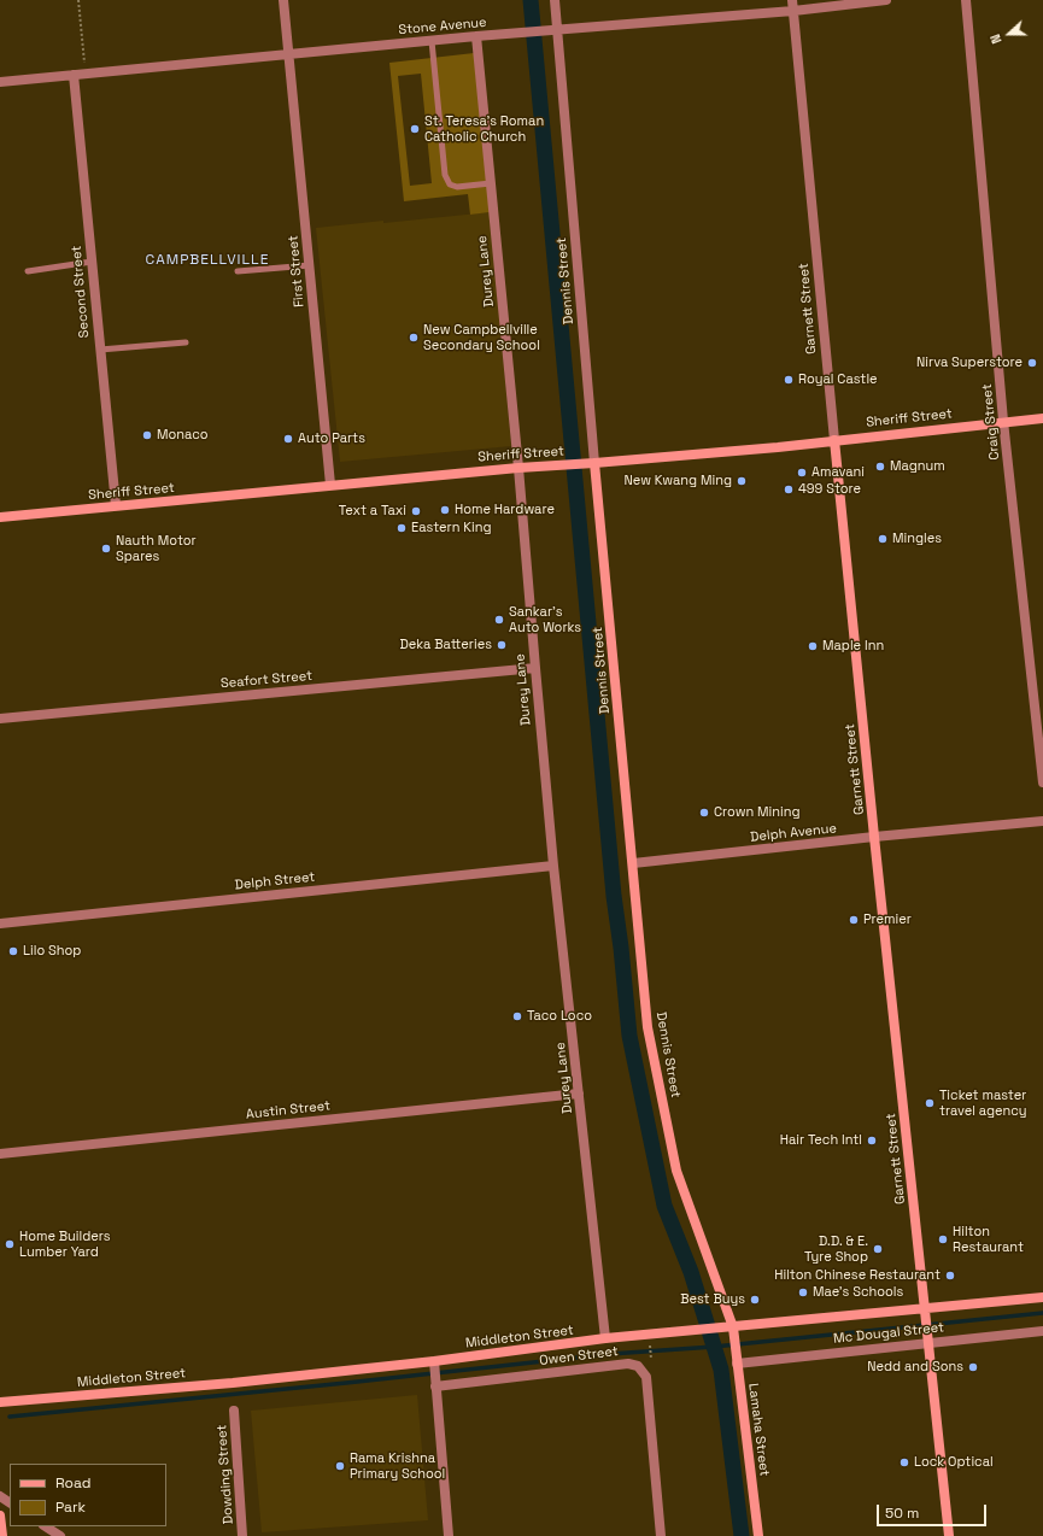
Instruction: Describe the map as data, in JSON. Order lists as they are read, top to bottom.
{
  "streets": {
    "street": [
      "Stone Avenue",
      "First Street",
      "Durey Lane",
      "Dennis Street",
      "Second Street",
      "Garnett Street",
      "Sheriff Street",
      "Craig Street",
      "Seafort Street",
      "Delph Avenue",
      "Delph Street",
      "Austin Street",
      "Mc Dougal Street",
      "Middleton Street",
      "Owen Street",
      "Lamaha Street",
      "Dowding Street"
    ]
  },
  "crossings": [
    ["Stone Avenue", "First Street"],
    ["Stone Avenue", "Durey Lane"],
    ["Stone Avenue", "Dennis Street"],
    ["Stone Avenue", "Second Street"],
    ["Stone Avenue", "Garnett Street"],
    ["First Street", "Sheriff Street"],
    ["Durey Lane", "Sheriff Street"],
    ["Durey Lane", "Seafort Street"],
    ["Durey Lane", "Delph Street"],
    ["Durey Lane", "Austin Street"],
    ["Durey Lane", "Middleton Street"],
    ["Dennis Street", "Sheriff Street"],
    ["Dennis Street", "Delph Avenue"],
    ["Dennis Street", "Middleton Street"],
    ["Dennis Street", "Lamaha Street"],
    ["Second Street", "Sheriff Street"],
    ["Garnett Street", "Sheriff Street"],
    ["Garnett Street", "Delph Avenue"],
    ["Garnett Street", "Mc Dougal Street"],
    ["Garnett Street", "Middleton Street"],
    ["Sheriff Street", "Craig Street"],
    ["Mc Dougal Street", "Lamaha Street"],
    ["Middleton Street", "Lamaha Street"]
  ],
  "districts": ["CAMPBELLVILLE"],
  "places": [
    "St. Teresa's Roman Catholic Church",
    "New Campbellville Secondary School",
    "Nirva Superstore",
    "Royal Castle",
    "Monaco",
    "Auto Parts",
    "Magnum",
    "Amavani",
    "New Kwang Ming",
    "499 Store",
    "Home Hardware",
    "Text a Taxi",
    "Eastern King",
    "Mingles",
    "Nauth Motor Spares",
    "Sankar's Auto Works",
    "Deka Batteries",
    "Maple Inn",
    "Crown Mining",
    "Premier",
    "Lilo Shop",
    "Taco Loco",
    "Ticket master travel agency",
    "Hair Tech Intl",
    "Hilton Restaurant",
    "Home Builders Lumber Yard",
    "D.D. & E. Tyre Shop",
    "Hilton Chinese Restaurant",
    "Mae's Schools",
    "Best Buys",
    "Nedd and Sons",
    "Lock Optical",
    "Rama Krishna Primary School"
  ],
  "legend": ["Road", "Park"],
  "scale_bar": "50 m",
  "north": "left"
}
